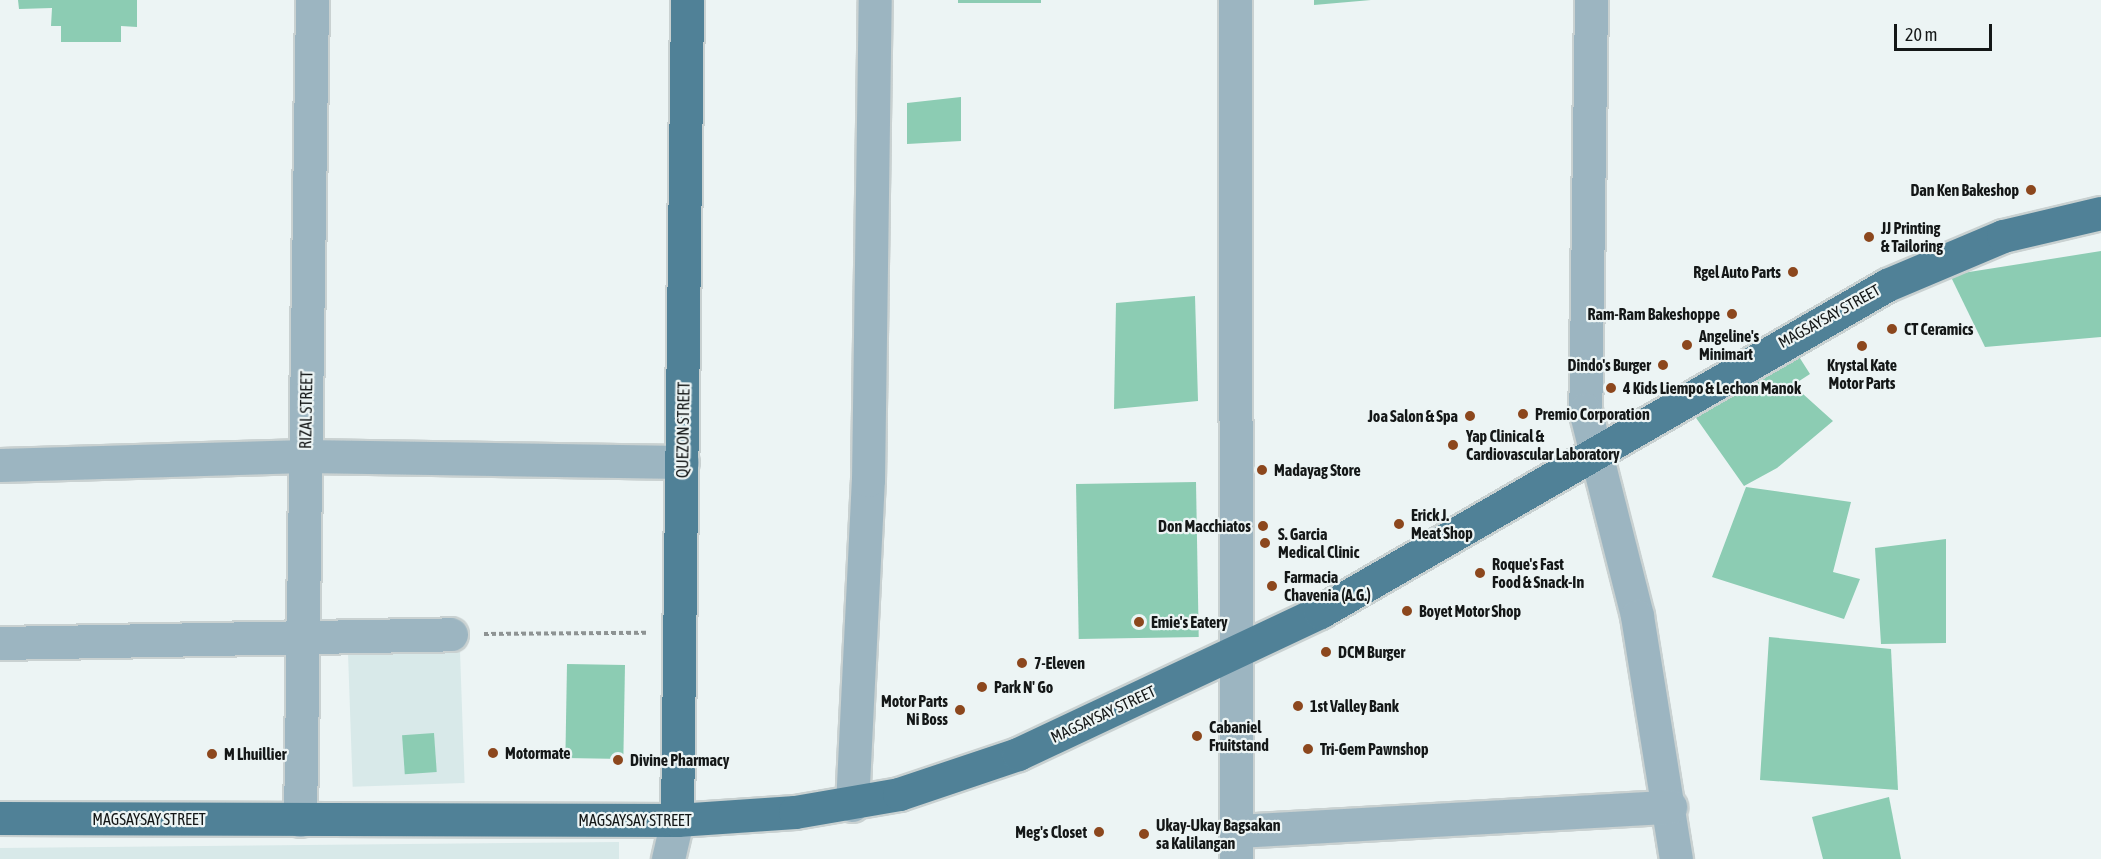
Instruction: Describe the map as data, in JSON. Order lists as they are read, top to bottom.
{
  "streets": {
    "main road": ["MAGSAYSAY STREET", "QUEZON STREET"],
    "street": ["RIZAL STREET"]
  },
  "crossings": [
    ["MAGSAYSAY STREET", "RIZAL STREET"],
    ["MAGSAYSAY STREET", "QUEZON STREET"]
  ],
  "places": [
    "Dan Ken Bakeshop",
    "JJ Printing & Tailoring",
    "Rgel Auto Parts",
    "Ram-Ram Bakeshoppe",
    "CT Ceramics",
    "Angeline's Minimart",
    "Krystal Kate Motor Parts",
    "Dindo's Burger",
    "4 Kids Liempo & Lechon Manok",
    "Premio Corporation",
    "Joa Salon & Spa",
    "Yap Clinical & Cardiovascular Laboratory",
    "Madayag Store",
    "Erick J. Meat Shop",
    "Don Macchiatos",
    "S. Garcia Medical Clinic",
    "Roque's Fast Food & Snack-In",
    "Farmacia Chavenia (A.G.)",
    "Boyet Motor Shop",
    "Emie's Eatery",
    "DCM Burger",
    "7-Eleven",
    "Park N' Go",
    "1st Valley Bank",
    "Motor Parts Ni Boss",
    "Cabaniel Fruitstand",
    "Tri-Gem Pawnshop",
    "Motormate",
    "M Lhuillier",
    "Divine Pharmacy",
    "Meg's Closet",
    "Ukay-Ukay Bagsakan sa Kalilangan"
  ],
  "scale_bar": "20 m"
}
